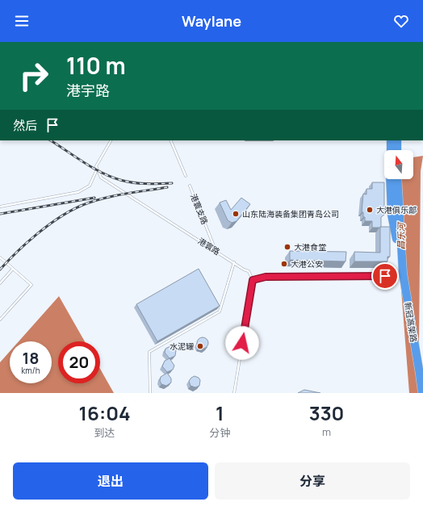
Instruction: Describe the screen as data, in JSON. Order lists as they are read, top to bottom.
{
  "streets": {
    "highway": ["新冠高架路"],
    "lane": ["港寰支路", "港寰路"]
  },
  "crossings": [
    ["港寰支路", "港寰路"]
  ],
  "water": ["昌乐河"],
  "places": [
    "大港俱乐部",
    "山东陆海装备集团青岛公司",
    "大港食堂",
    "大港公安",
    "水泥罐"
  ],
  "north": "top",
  "page": {
    "header": "Waylane",
    "turn": ["110 m", "港宇路"],
    "then": "然后",
    "speed": "18 km/h",
    "limit": "20",
    "eta": [
      "16:04",
      "到达",
      "1",
      "分钟",
      "330",
      "m"
    ],
    "buttons": ["退出", "分享"]
  }
}
